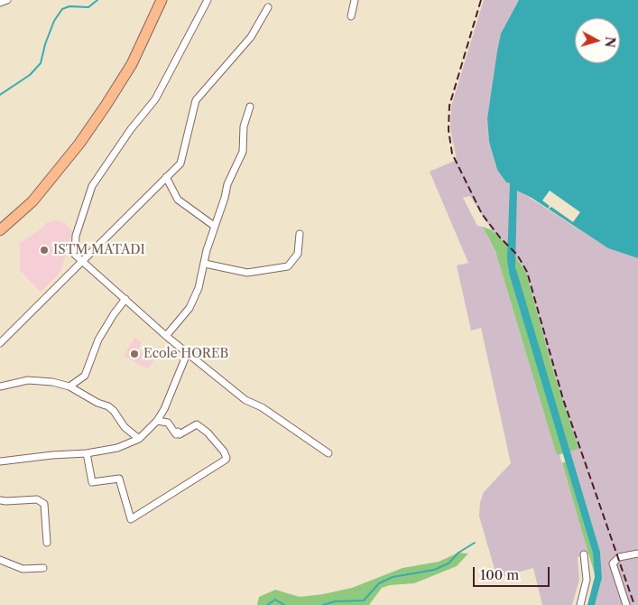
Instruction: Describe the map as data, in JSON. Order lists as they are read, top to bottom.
{
  "places": ["ISTM MATADI", "Ecole HOREB"],
  "scale_bar": "100 m",
  "north": "right"
}
